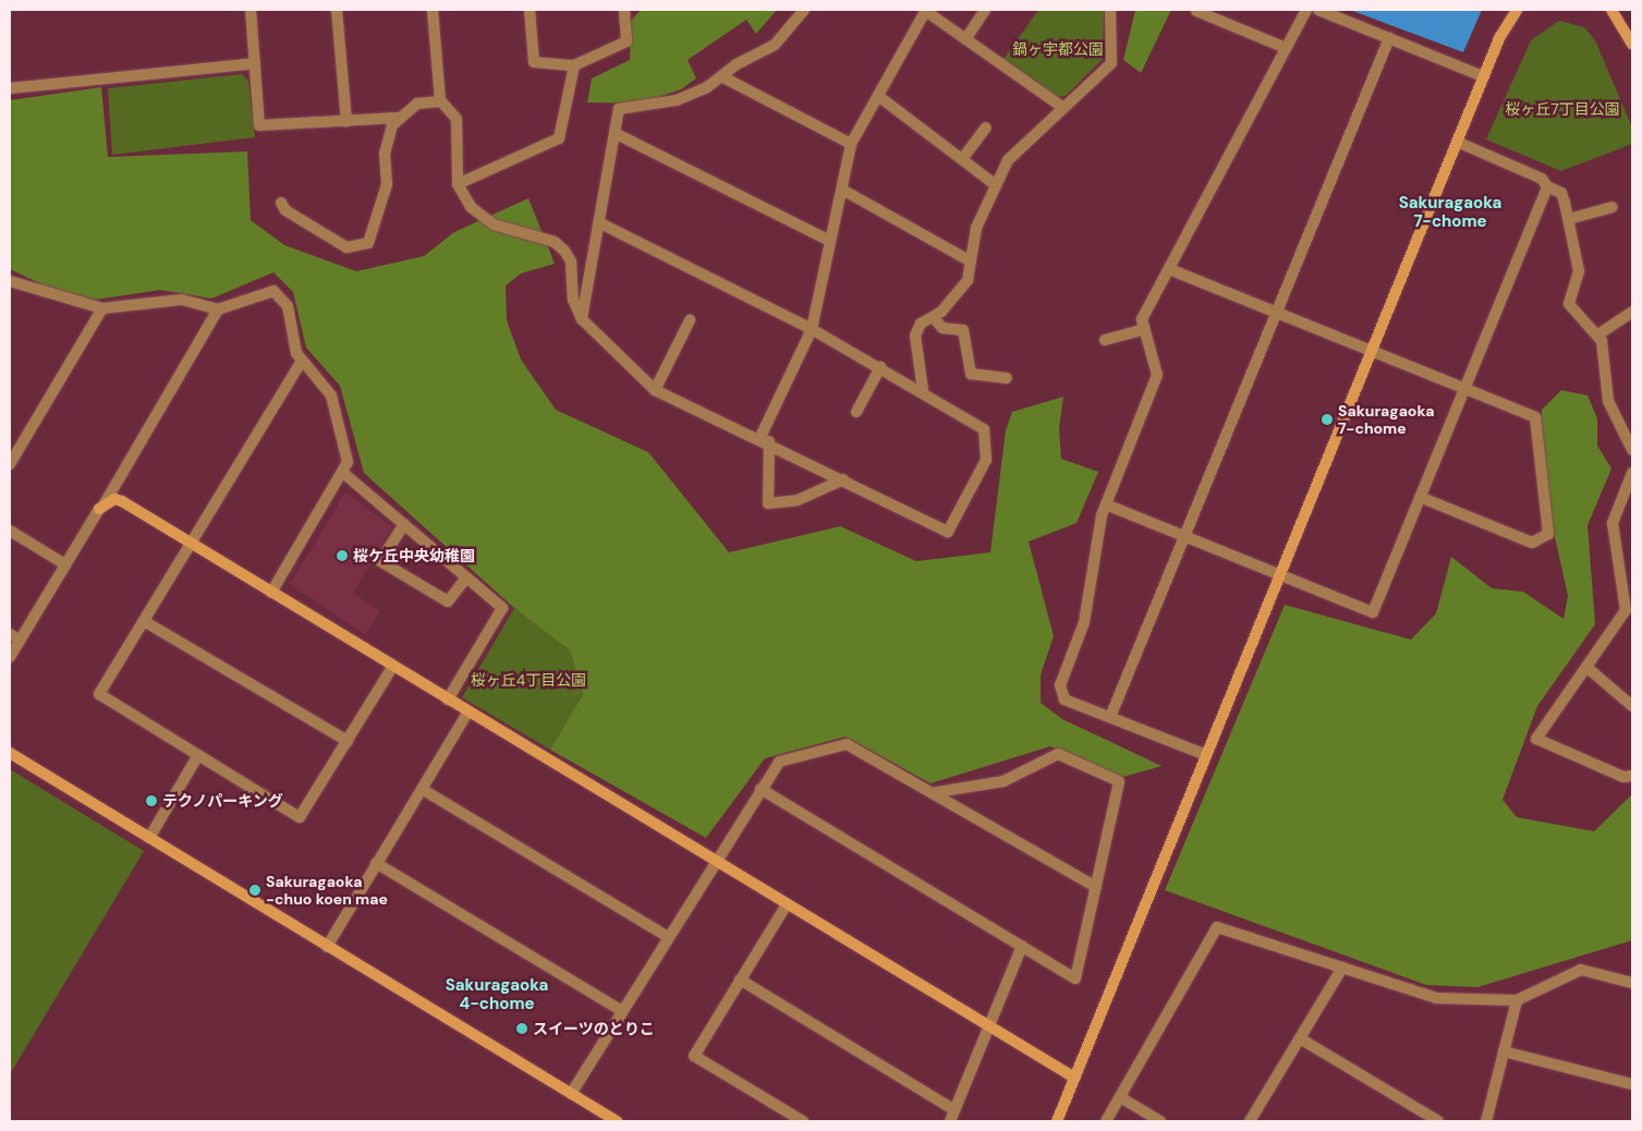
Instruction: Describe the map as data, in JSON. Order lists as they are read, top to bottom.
{
  "districts": ["Sakuragaoka 7-chome", "Sakuragaoka 4-chome"],
  "parks": ["鍋ヶ宇都公園", "桜ヶ丘7丁目公園", "桜ヶ丘4丁目公園"],
  "places": [
    "Sakuragaoka 7-chome",
    "桜ケ丘中央幼稚園",
    "テクノパーキング",
    "Sakuragaoka -chuo koen mae",
    "スイーツのとりこ"
  ]
}
